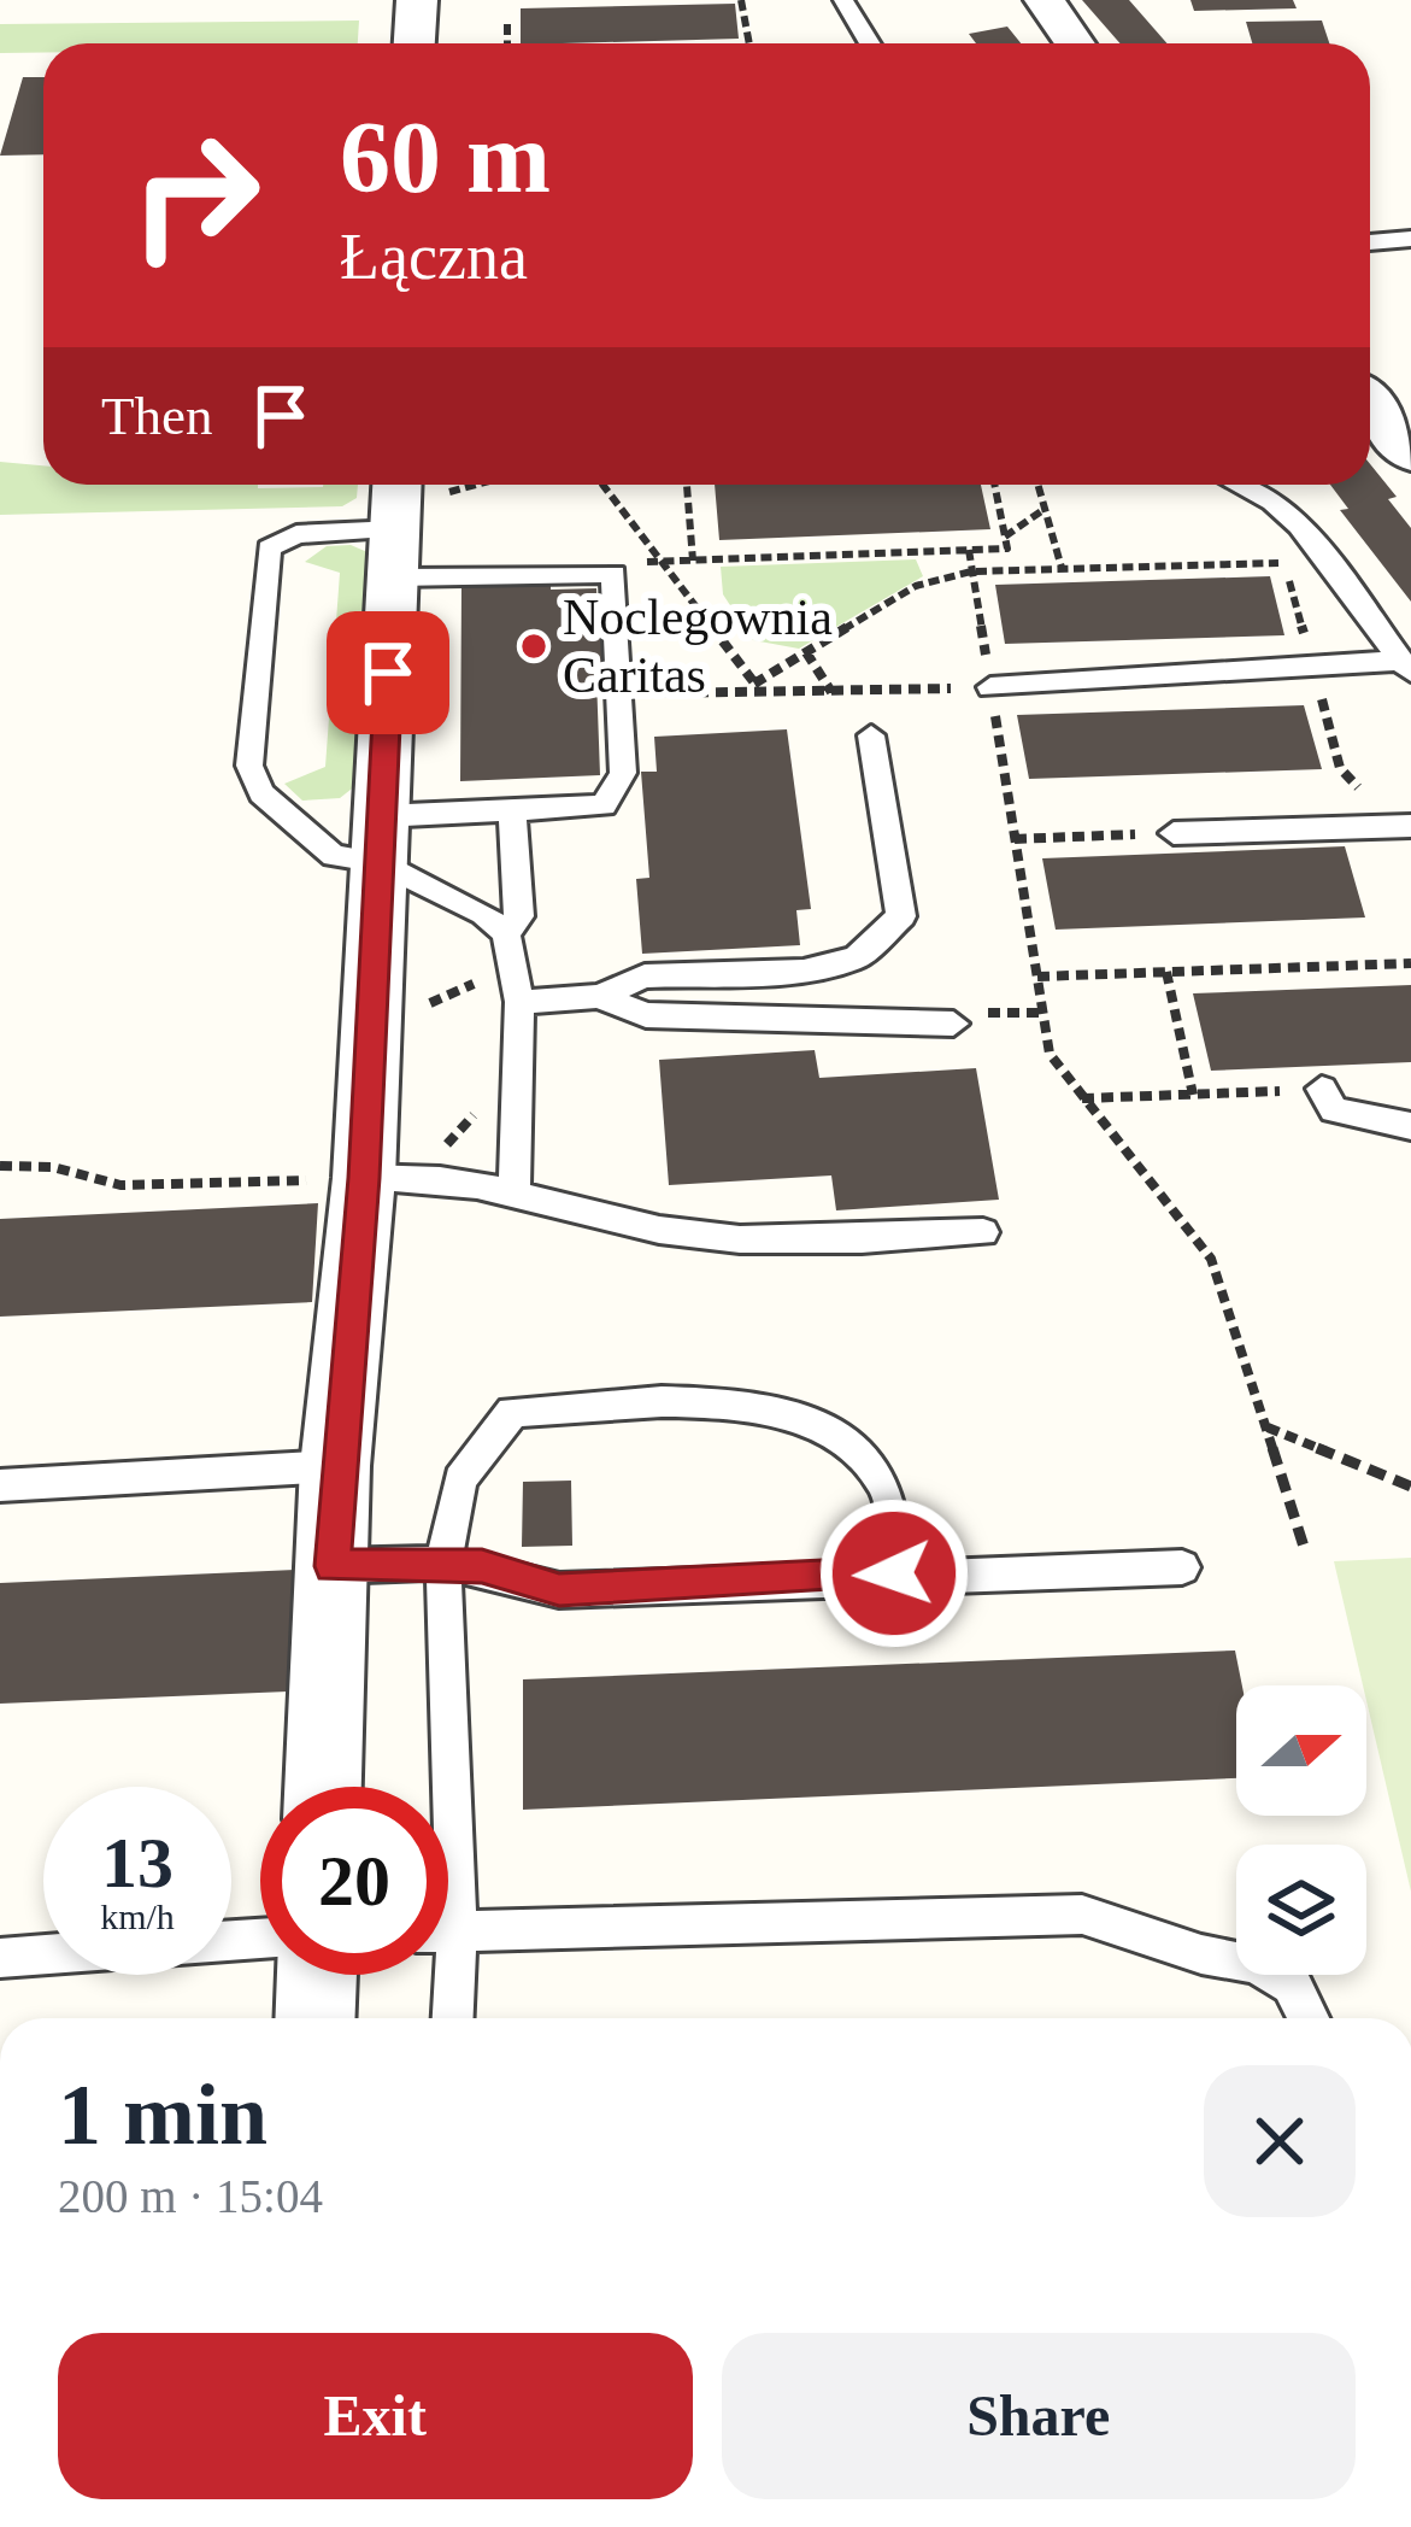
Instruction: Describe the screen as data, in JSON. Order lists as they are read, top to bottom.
{
  "places": ["Noclegownia Caritas"],
  "north": "right",
  "page": {
    "turn": ["60 m", "Łączna"],
    "then": "Then",
    "speed": "13 km/h",
    "limit": "20",
    "heading": ["1 min", "200 m · 15:04"],
    "buttons": ["Exit", "Share"]
  }
}
